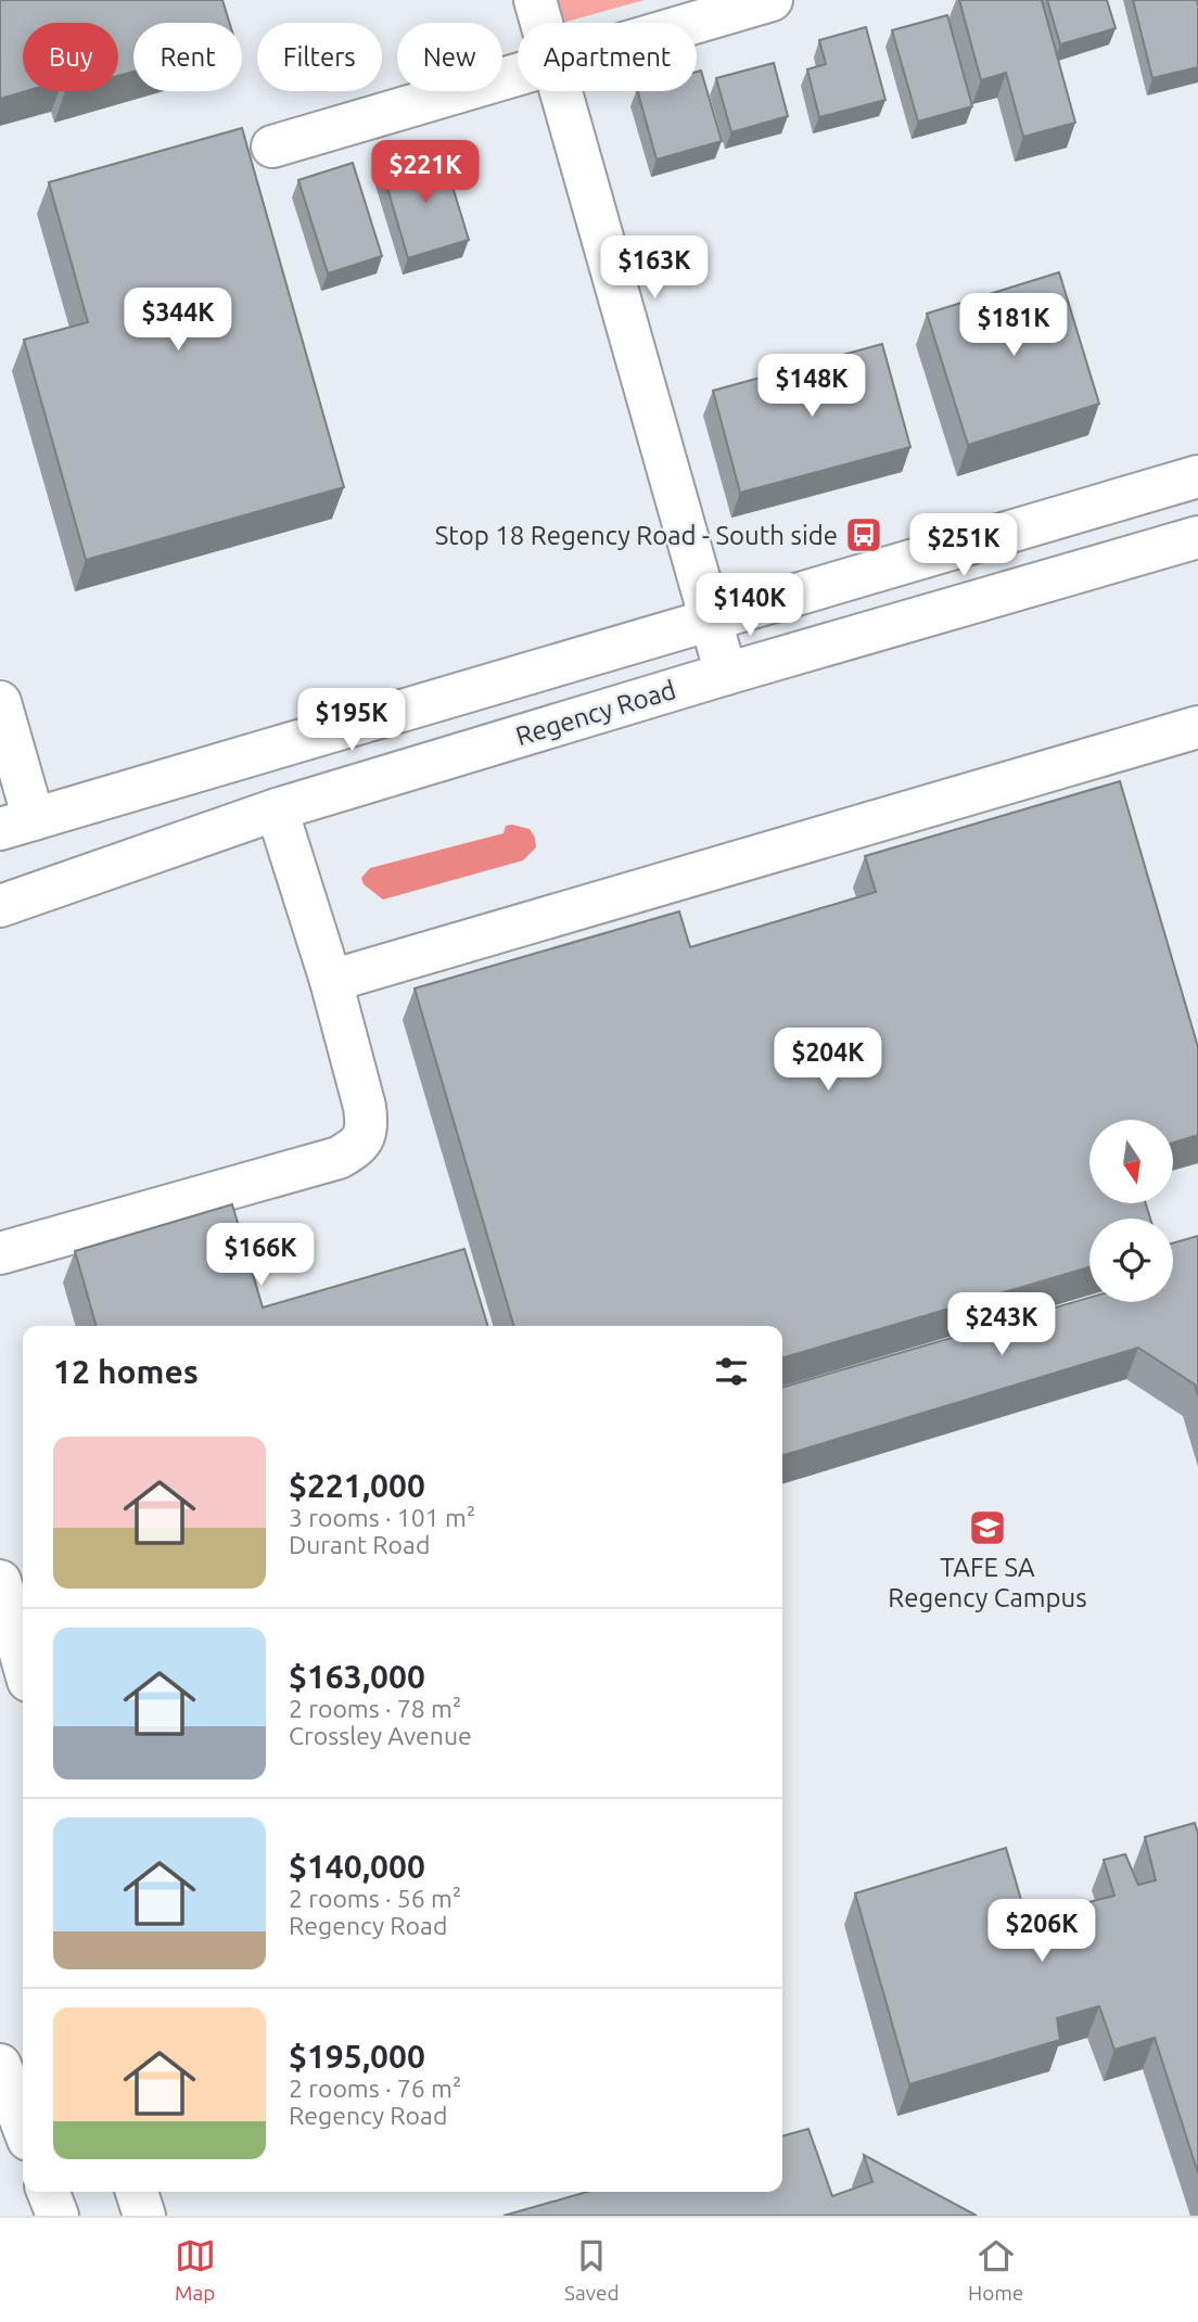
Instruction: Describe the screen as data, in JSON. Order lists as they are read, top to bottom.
{
  "streets": {
    "main road": ["Regency Road"]
  },
  "places": {
    "bus stop": ["Stop 18 Regency Road - South side"],
    "school or university": ["TAFE SA Regency Campus"]
  },
  "north": "bottom",
  "page": {
    "chip": [
      "Buy",
      "Rent",
      "Filters",
      "New",
      "Apartment"
    ],
    "price": [
      "$221K",
      "$163K",
      "$344K",
      "$181K",
      "$148K",
      "$251K",
      "$140K",
      "$195K",
      "$204K",
      "$166K",
      "$243K",
      "$206K"
    ],
    "heading": "12 homes",
    "list": [
      {
        "name": "$221,000",
        "note": "3 rooms · 101 m² · Durant Road"
      },
      {
        "name": "$163,000",
        "note": "2 rooms · 78 m² · Crossley Avenue"
      },
      {
        "name": "$140,000",
        "note": "2 rooms · 56 m² · Regency Road"
      },
      {
        "name": "$195,000",
        "note": "2 rooms · 76 m² · Regency Road"
      }
    ],
    "tabs": ["Map", "Saved", "Home"]
  }
}
